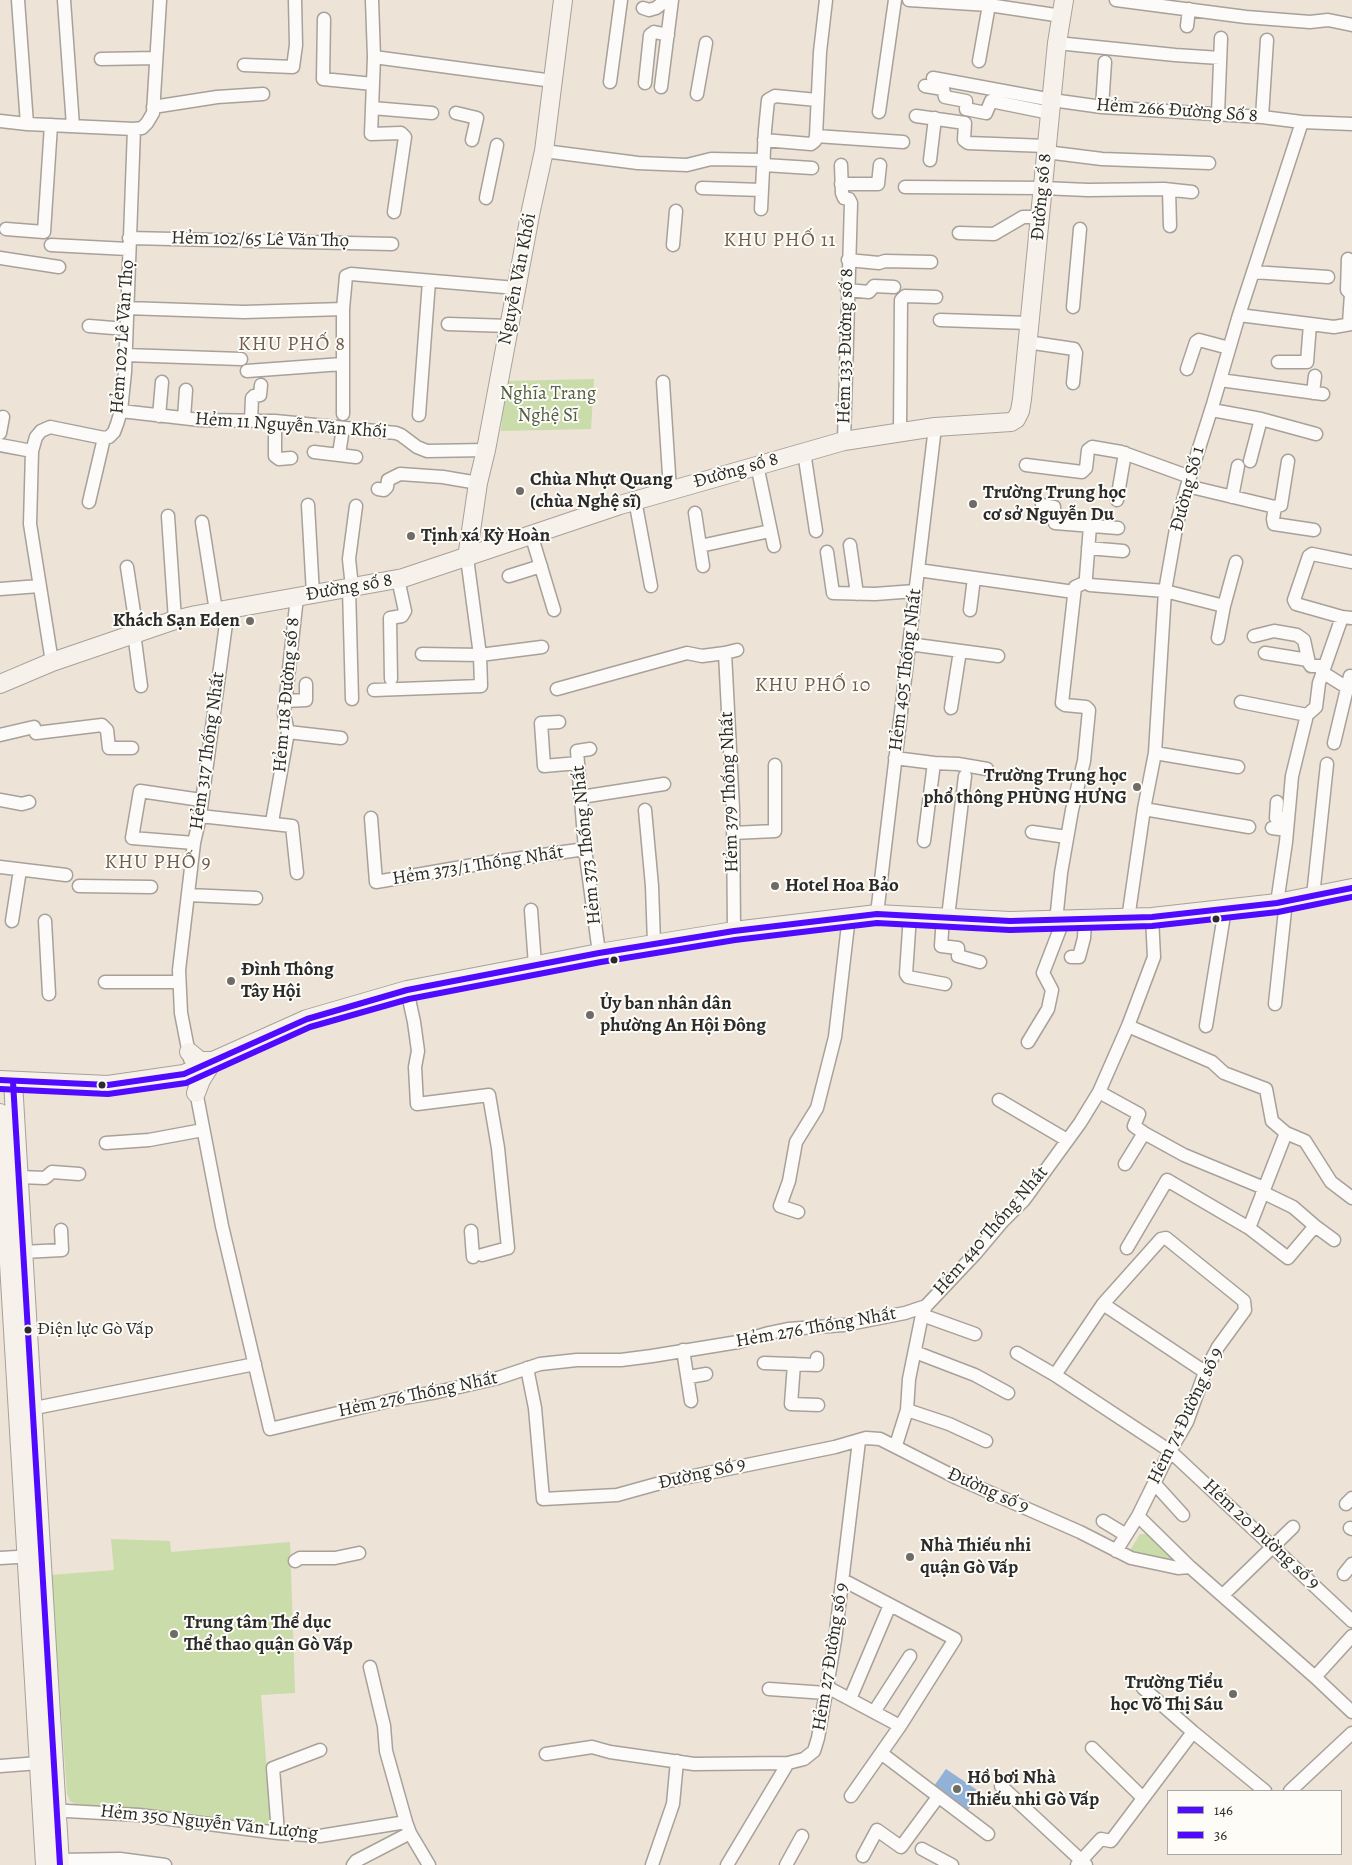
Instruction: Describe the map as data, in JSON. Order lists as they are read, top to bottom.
{
  "streets": {
    "street": [
      "Hẻm 266 Đường Số 8",
      "Đường số 8",
      "Hẻm 102/65 Lê Văn Thọ",
      "Nguyễn Văn Khối",
      "Hẻm 102 Lê Văn Thọ",
      "Hẻm 133 Đường số 8",
      "Hẻm 11 Nguyễn Văn Khối",
      "Đường Số 1",
      "Hẻm 405 Thống Nhất",
      "Hẻm 118 Đường số 8",
      "Hẻm 317 Thống Nhất",
      "Hẻm 379 Thống Nhất",
      "Hẻm 373 Thống Nhất",
      "Hẻm 373/1 Thống Nhất",
      "Hẻm 440 Thống Nhất",
      "Hẻm 276 Thống Nhất",
      "Hẻm 74 Đường số 9",
      "Đường Số 9",
      "Đường số 9",
      "Hẻm 20 Đường số 9",
      "Hẻm 27 Đường số 9",
      "Hẻm 350 Nguyễn Văn Lượng"
    ]
  },
  "crossings": [
    ["Hẻm 266 Đường Số 8", "Đường số 8"],
    ["Hẻm 266 Đường Số 8", "Đường Số 1"],
    ["Đường số 8", "Nguyễn Văn Khối"],
    ["Đường số 8", "Hẻm 102 Lê Văn Thọ"],
    ["Đường số 8", "Hẻm 133 Đường số 8"],
    ["Đường số 8", "Hẻm 405 Thống Nhất"],
    ["Đường số 8", "Hẻm 118 Đường số 8"],
    ["Đường số 8", "Hẻm 317 Thống Nhất"],
    ["Hẻm 102/65 Lê Văn Thọ", "Hẻm 102 Lê Văn Thọ"],
    ["Nguyễn Văn Khối", "Hẻm 11 Nguyễn Văn Khối"],
    ["Hẻm 102 Lê Văn Thọ", "Hẻm 11 Nguyễn Văn Khối"],
    ["Hẻm 317 Thống Nhất", "Hẻm 276 Thống Nhất"],
    ["Hẻm 373 Thống Nhất", "Hẻm 373/1 Thống Nhất"],
    ["Hẻm 440 Thống Nhất", "Hẻm 276 Thống Nhất"],
    ["Hẻm 440 Thống Nhất", "Đường số 9"],
    ["Hẻm 276 Thống Nhất", "Đường Số 9"],
    ["Hẻm 74 Đường số 9", "Hẻm 20 Đường số 9"],
    ["Đường Số 9", "Đường số 9"],
    ["Đường Số 9", "Hẻm 27 Đường số 9"],
    ["Đường số 9", "Hẻm 27 Đường số 9"]
  ],
  "districts": [
    "KHU PHỐ 11",
    "KHU PHỐ 8",
    "KHU PHỐ 10",
    "KHU PHỐ 9"
  ],
  "parks": ["Nghĩa Trang Nghệ Sĩ"],
  "places": [
    "Chùa Nhựt Quang (chùa Nghệ sĩ)",
    "Trường Trung học cơ sở Nguyễn Du",
    "Tịnh xá Kỳ Hoàn",
    "Khách Sạn Eden",
    "Trường Trung học phổ thông PHÙNG HƯNG",
    "Hotel Hoa Bảo",
    "Đình Thông Tây Hội",
    "Ủy ban nhân dân phường An Hội Đông",
    "Điện lực Gò Vấp",
    "Nhà Thiếu nhi quận Gò Vấp",
    "Trung tâm Thể dục Thể thao quận Gò Vấp",
    "Trường Tiểu học Võ Thị Sáu",
    "Hồ bơi Nhà Thiếu nhi Gò Vấp"
  ],
  "lines": ["transit line 146", "transit line 36"],
  "legend": ["146", "36"]
}
